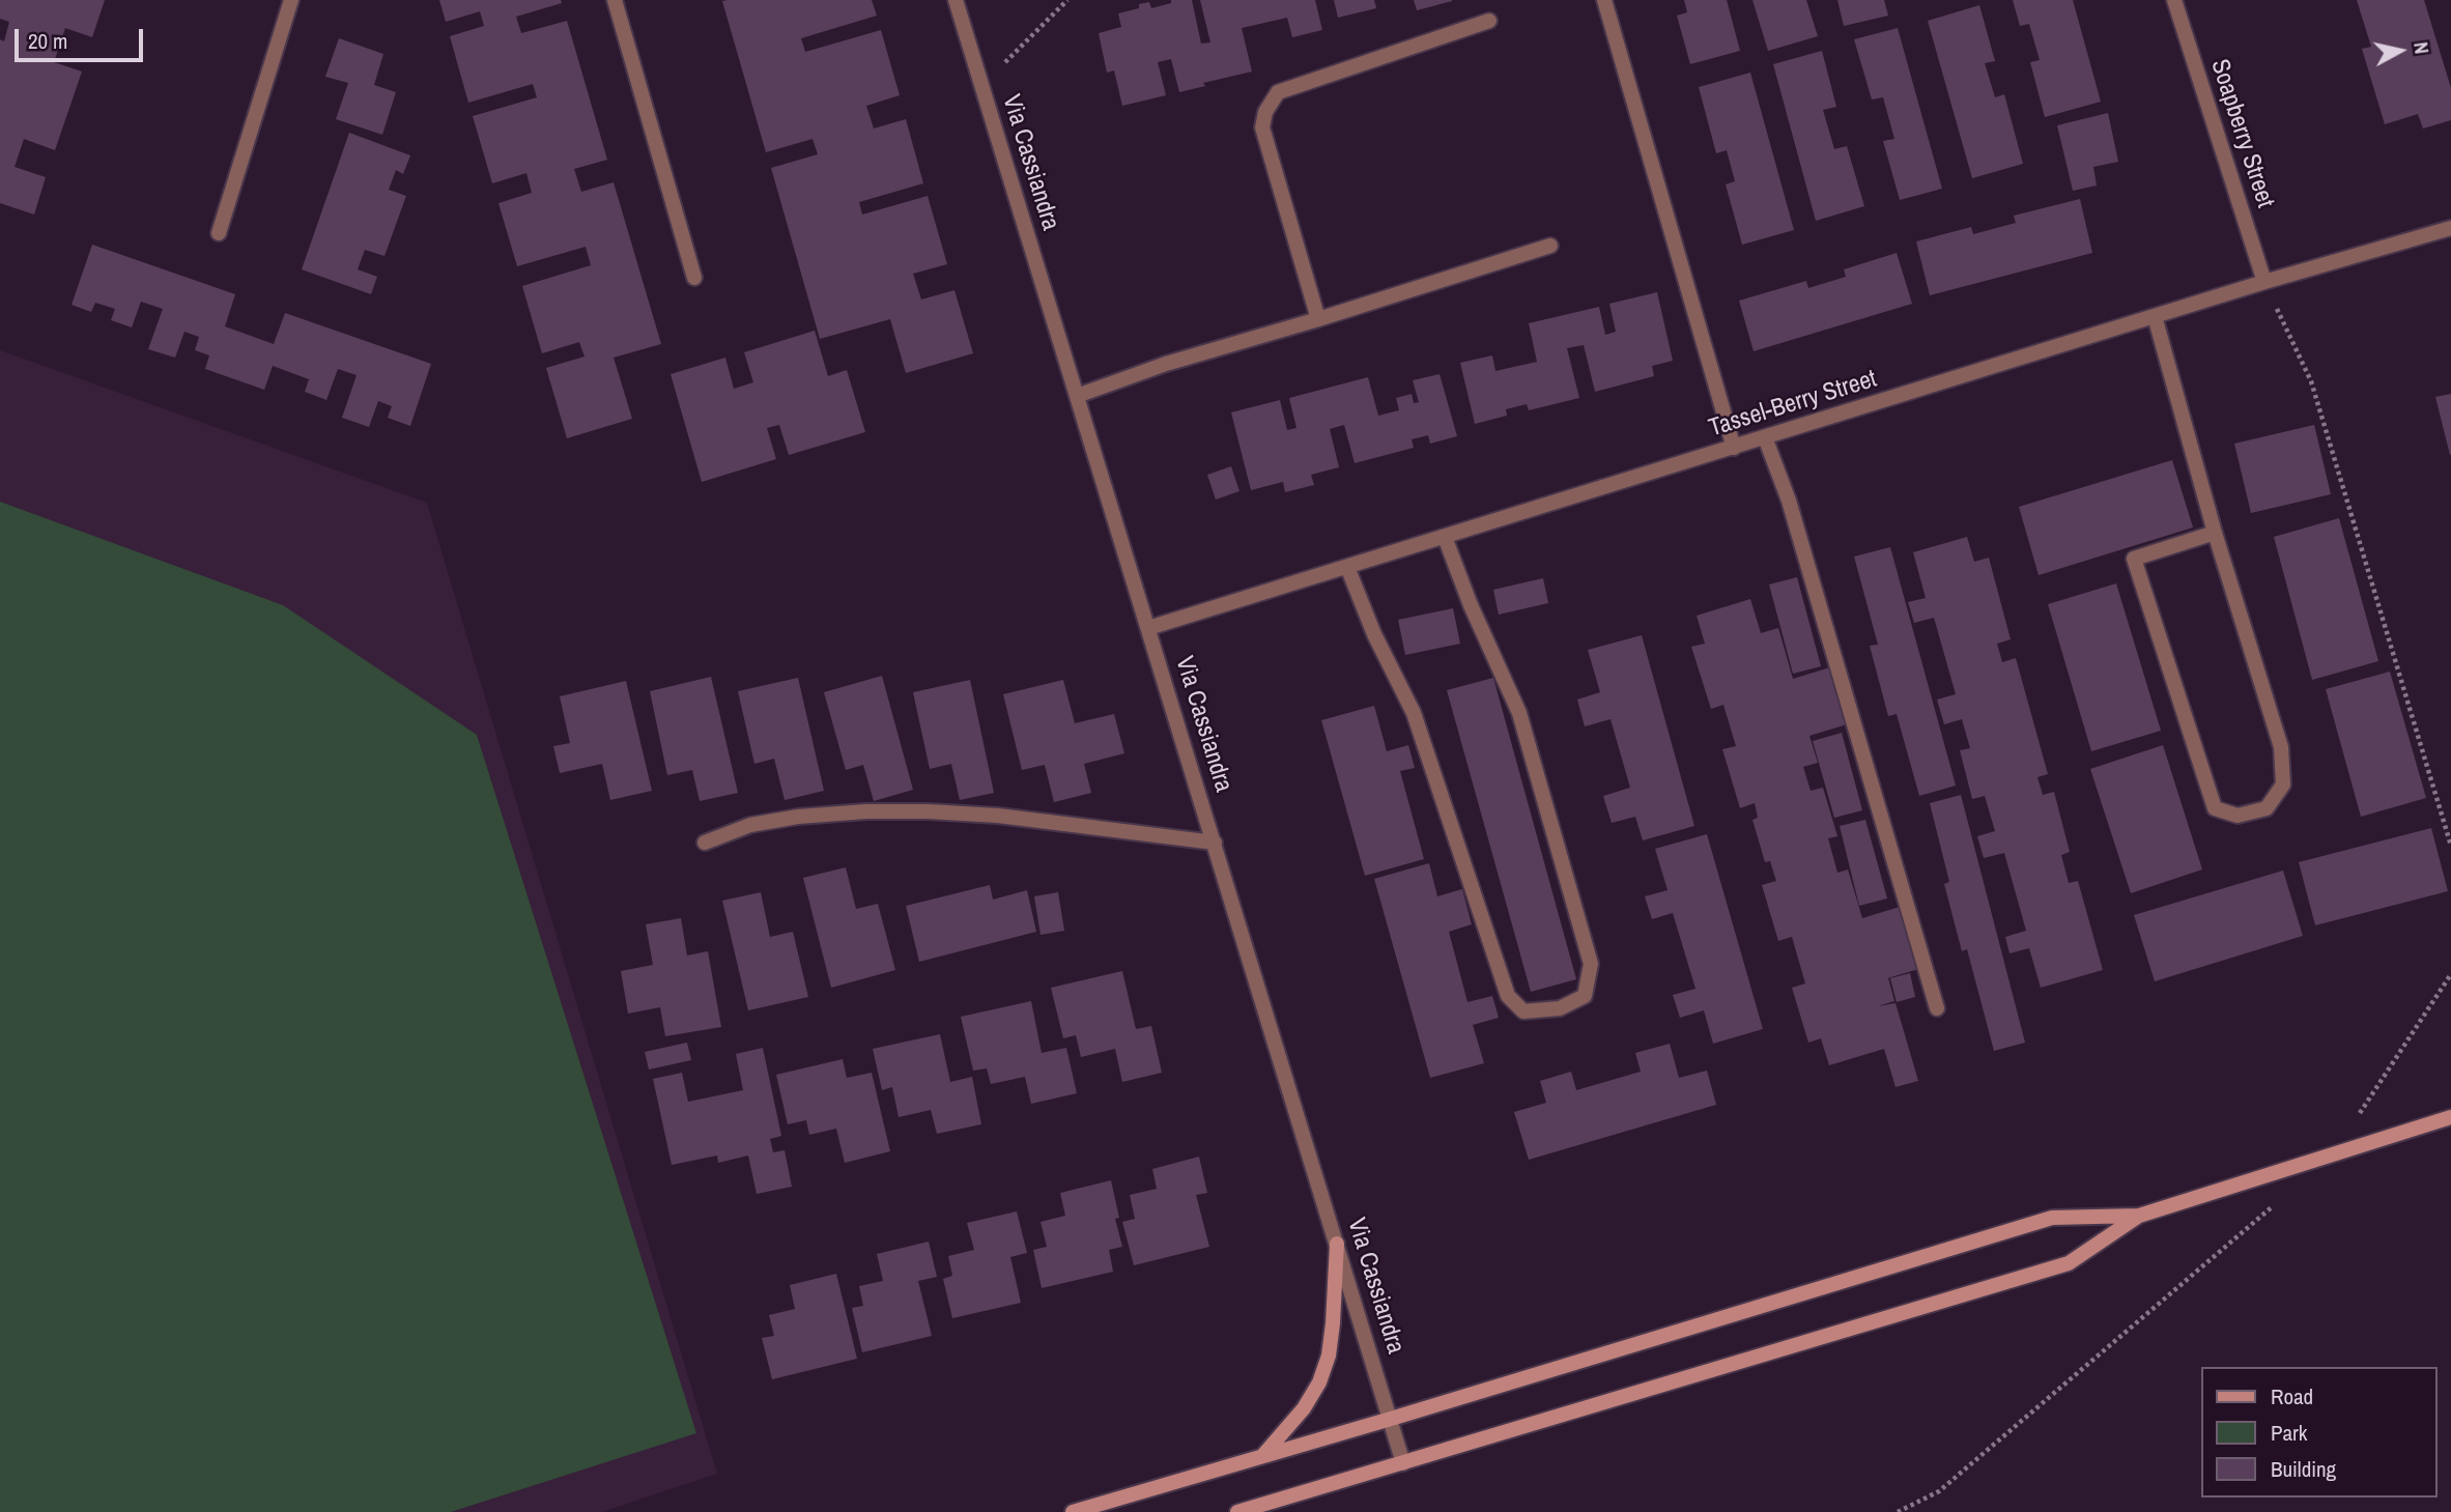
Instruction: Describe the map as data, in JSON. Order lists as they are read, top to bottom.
{
  "streets": {
    "street": ["Soapberry Street", "Via Cassiandra", "Tassel-Berry Street"]
  },
  "crossings": [
    ["Soapberry Street", "Tassel-Berry Street"],
    ["Via Cassiandra", "Tassel-Berry Street"]
  ],
  "legend": ["Road", "Park", "Building"],
  "scale_bar": "20 m",
  "north": "right"
}
